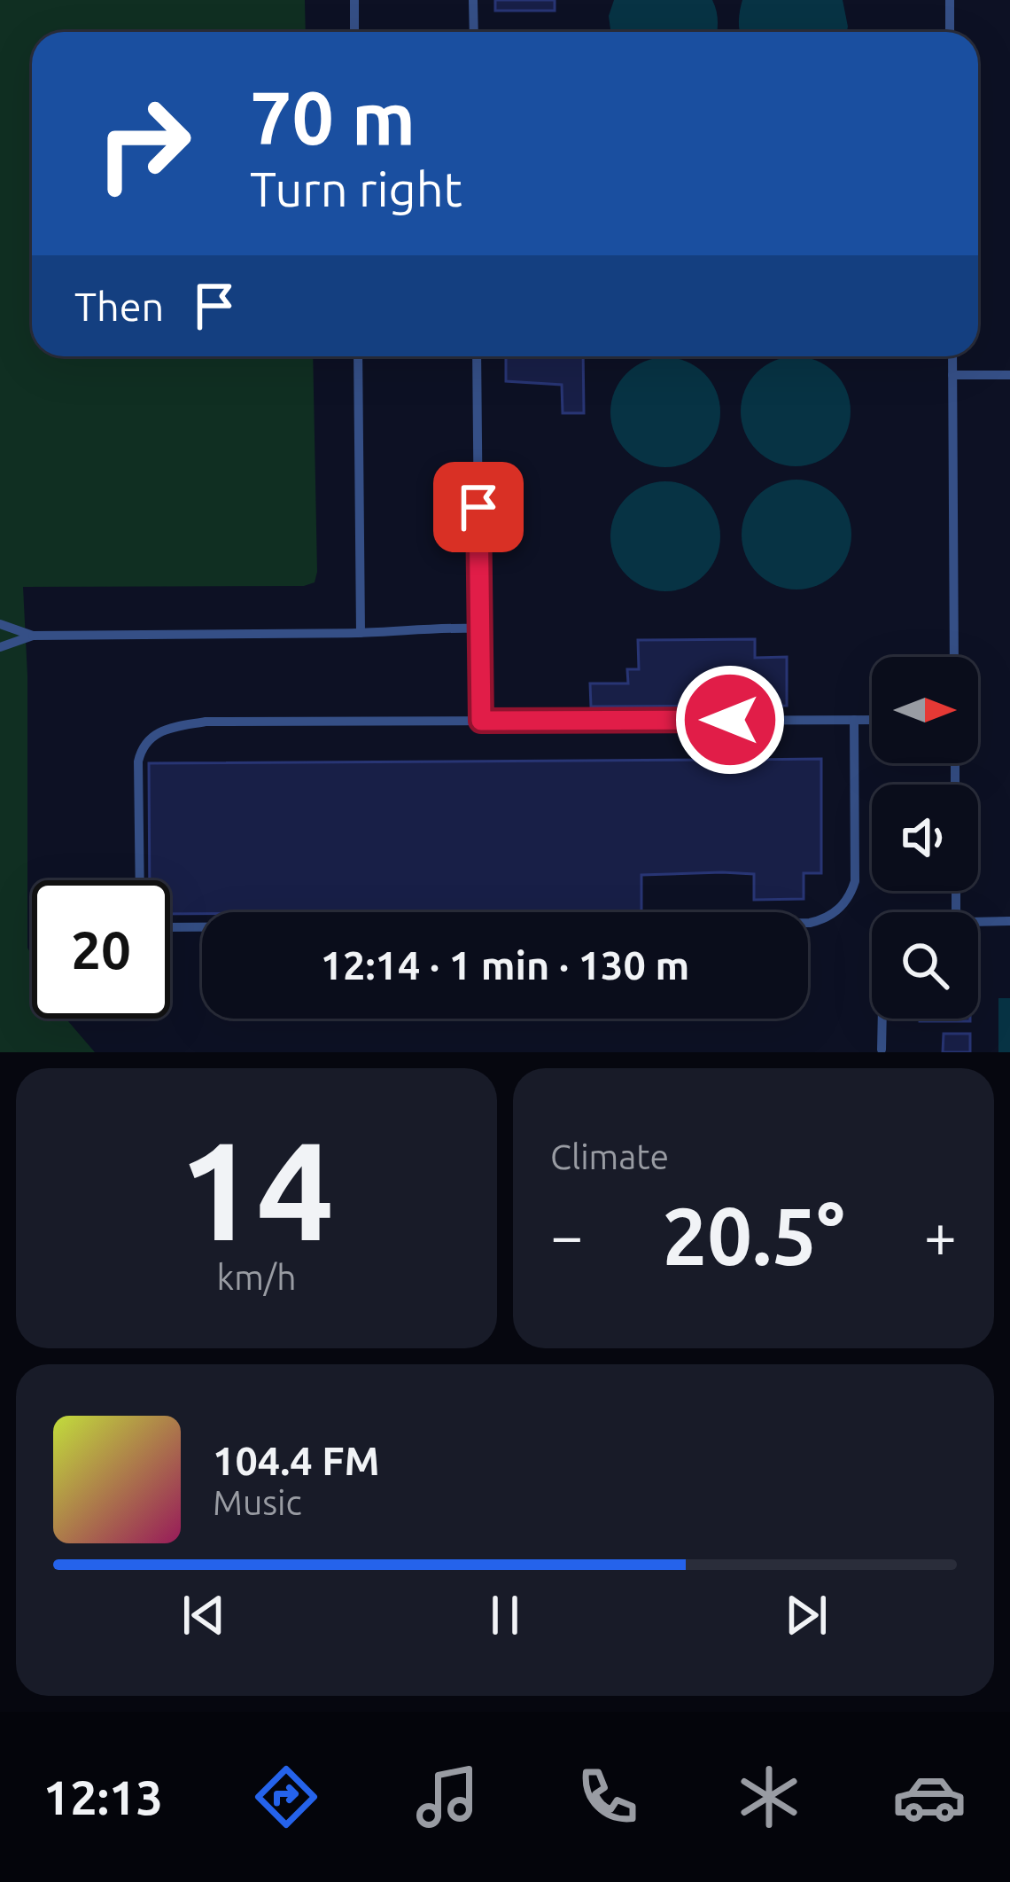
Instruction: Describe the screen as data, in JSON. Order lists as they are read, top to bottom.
{
  "north": "right",
  "page": {
    "turn": ["70 m", "Turn right"],
    "then": "Then",
    "limit": "20",
    "trip": "12:14 · 1 min · 130 m",
    "tile": [
      ["14", "km/h"],
      "Climate"
    ],
    "heat": ["−", "20.5°", "+"],
    "song": ["104.4 FM", "Music"],
    "tabs": "12:13"
  }
}
